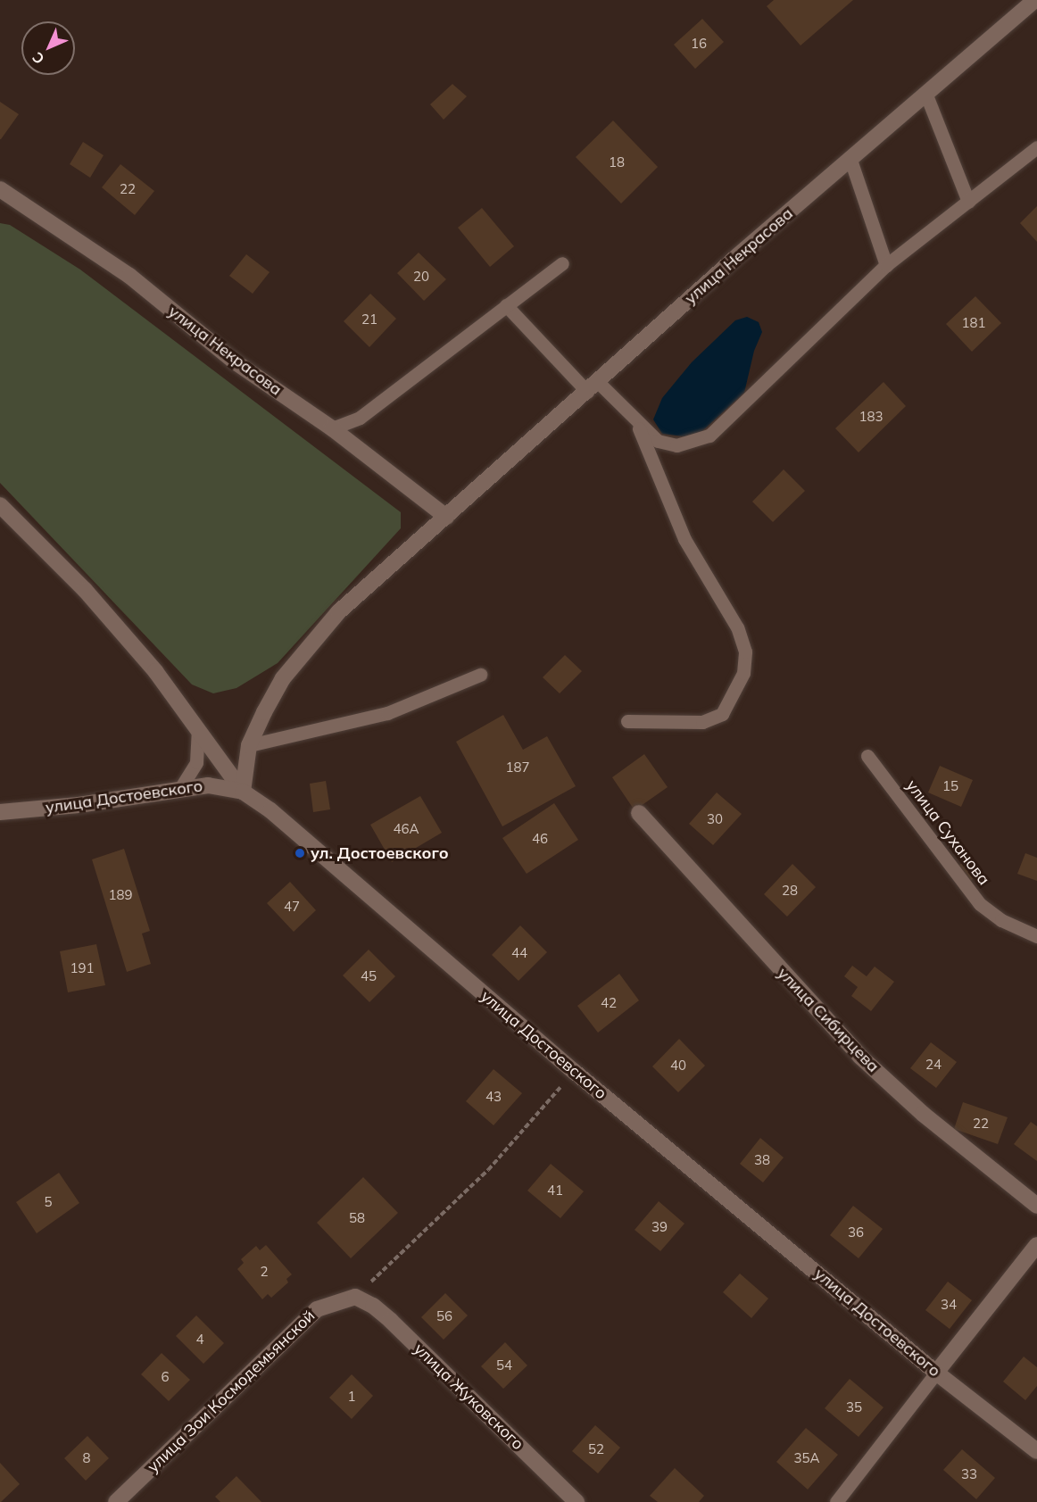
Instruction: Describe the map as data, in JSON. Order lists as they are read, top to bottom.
{
  "streets": {
    "main road": [
      "улица Некрасова",
      "улица Достоевского",
      "улица Сибирцева",
      "улица Зои Космодемьянской",
      "улица Жуковского"
    ],
    "lane": ["улица Суханова"]
  },
  "crossings": [
    ["улица Некрасова", "улица Достоевского"],
    ["улица Зои Космодемьянской", "улица Жуковского"]
  ],
  "places": ["ул. Достоевского"],
  "house_numbers": [
    "16",
    "18",
    "22",
    "20",
    "21",
    "181",
    "183",
    "187",
    "15",
    "30",
    "46А",
    "46",
    "28",
    "189",
    "47",
    "44",
    "191",
    "45",
    "42",
    "24",
    "40",
    "43",
    "22",
    "38",
    "41",
    "5",
    "58",
    "39",
    "36",
    "2",
    "34",
    "56",
    "4",
    "54",
    "6",
    "1",
    "35",
    "52",
    "8",
    "35А",
    "33"
  ],
  "north": "bottom left"
}
